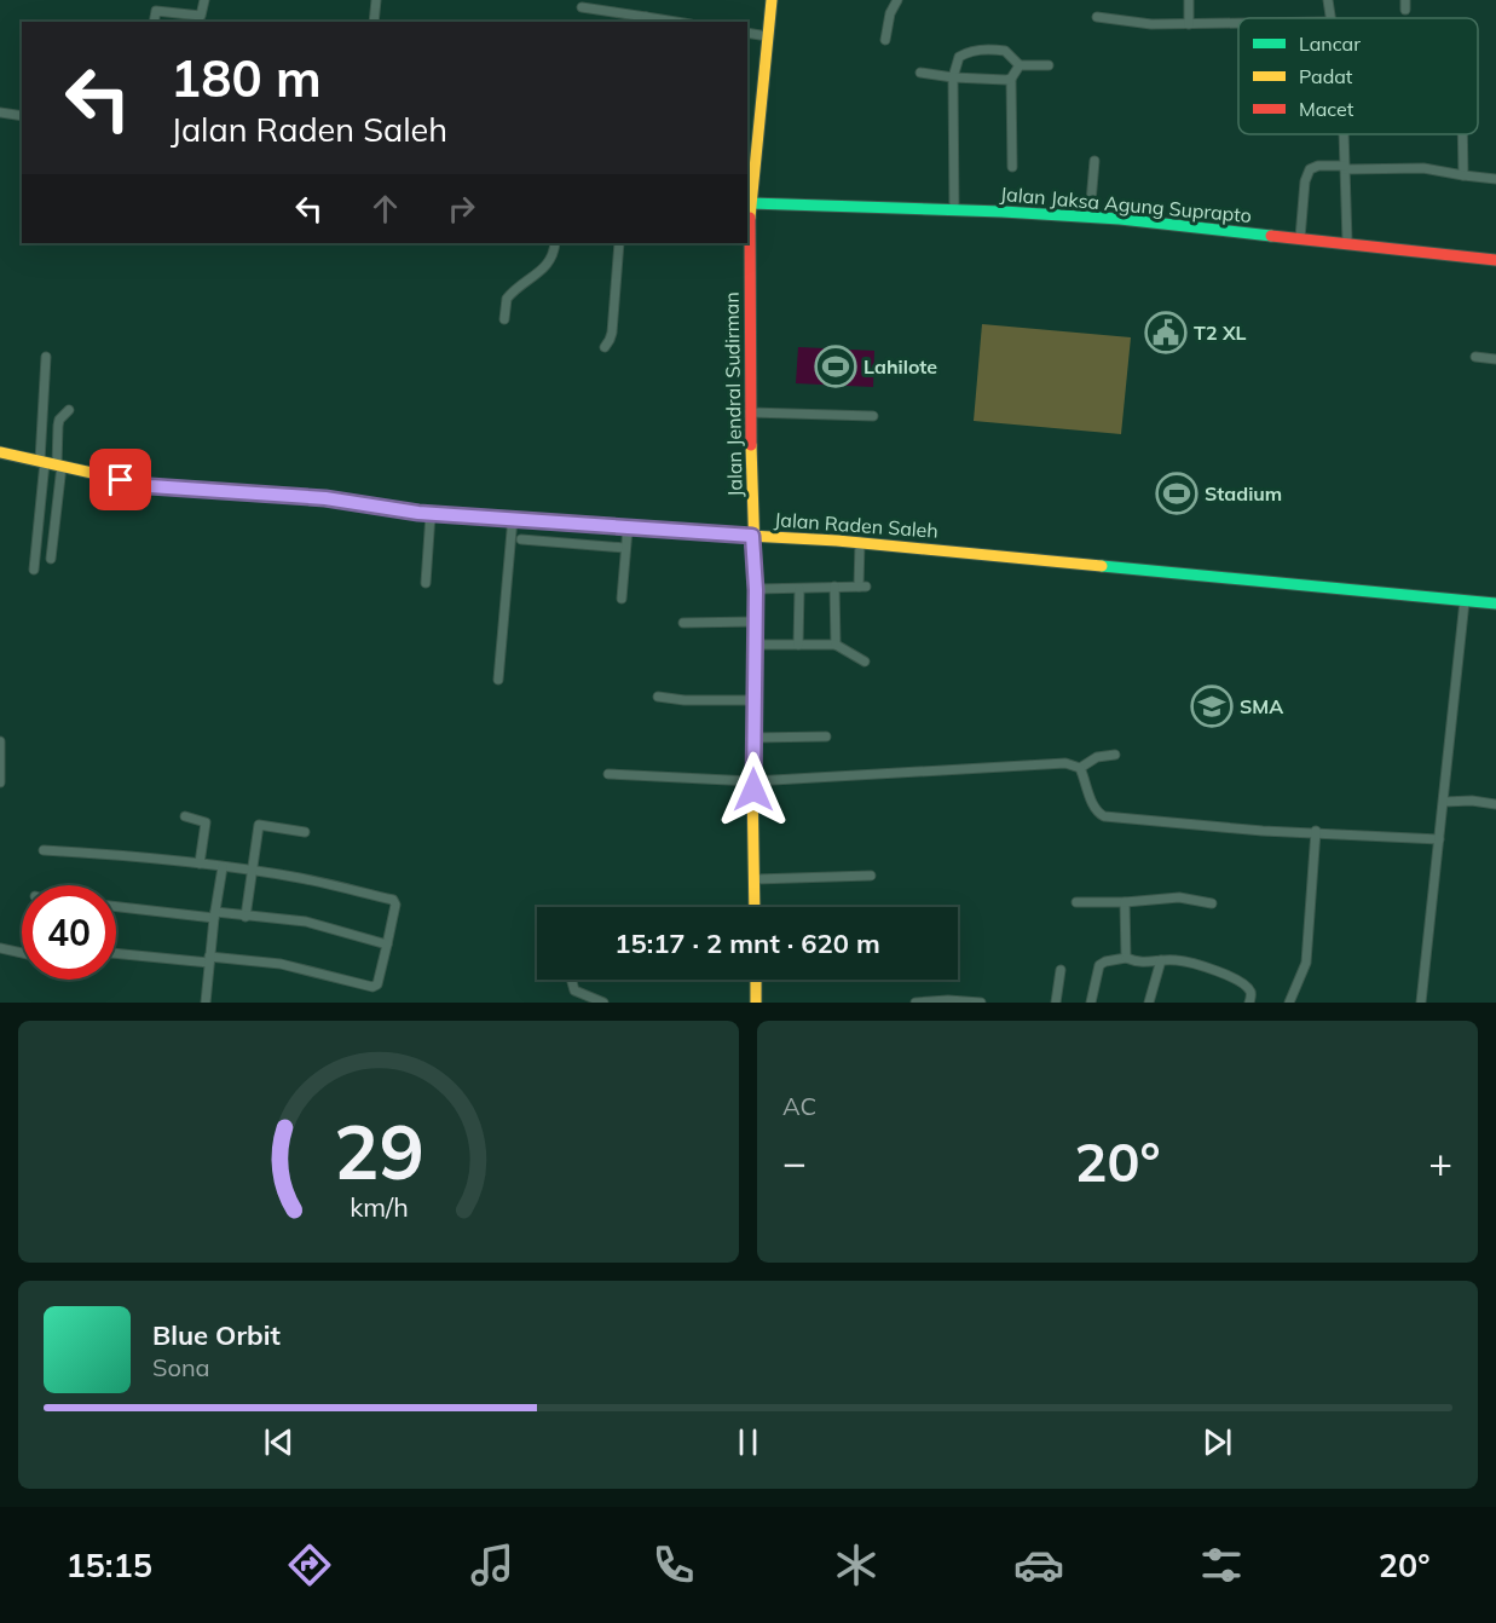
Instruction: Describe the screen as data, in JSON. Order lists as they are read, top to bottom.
{
  "streets": {
    "street": ["Jalan Jaksa Agung Suprapto", "Jalan Jendral Sudirman", "Jalan Raden Saleh"]
  },
  "crossings": [
    ["Jalan Jaksa Agung Suprapto", "Jalan Jendral Sudirman"],
    ["Jalan Jendral Sudirman", "Jalan Raden Saleh"]
  ],
  "places": {
    "public building": ["T2 XL"],
    "sports": ["Lahilote", "Stadium"],
    "school or university": ["SMA"]
  },
  "legend": ["Lancar", "Padat", "Macet"],
  "page": {
    "turn": ["180 m", "Jalan Raden Saleh"],
    "limit": "40",
    "trip": "15:17 · 2 mnt · 620 m",
    "tile": "AC",
    "heat": ["−", "20°", "+"],
    "song": ["Blue Orbit", "Sona"],
    "tabs": ["15:15", "20°"],
    "gauge": ["29", "km/h"]
  }
}
